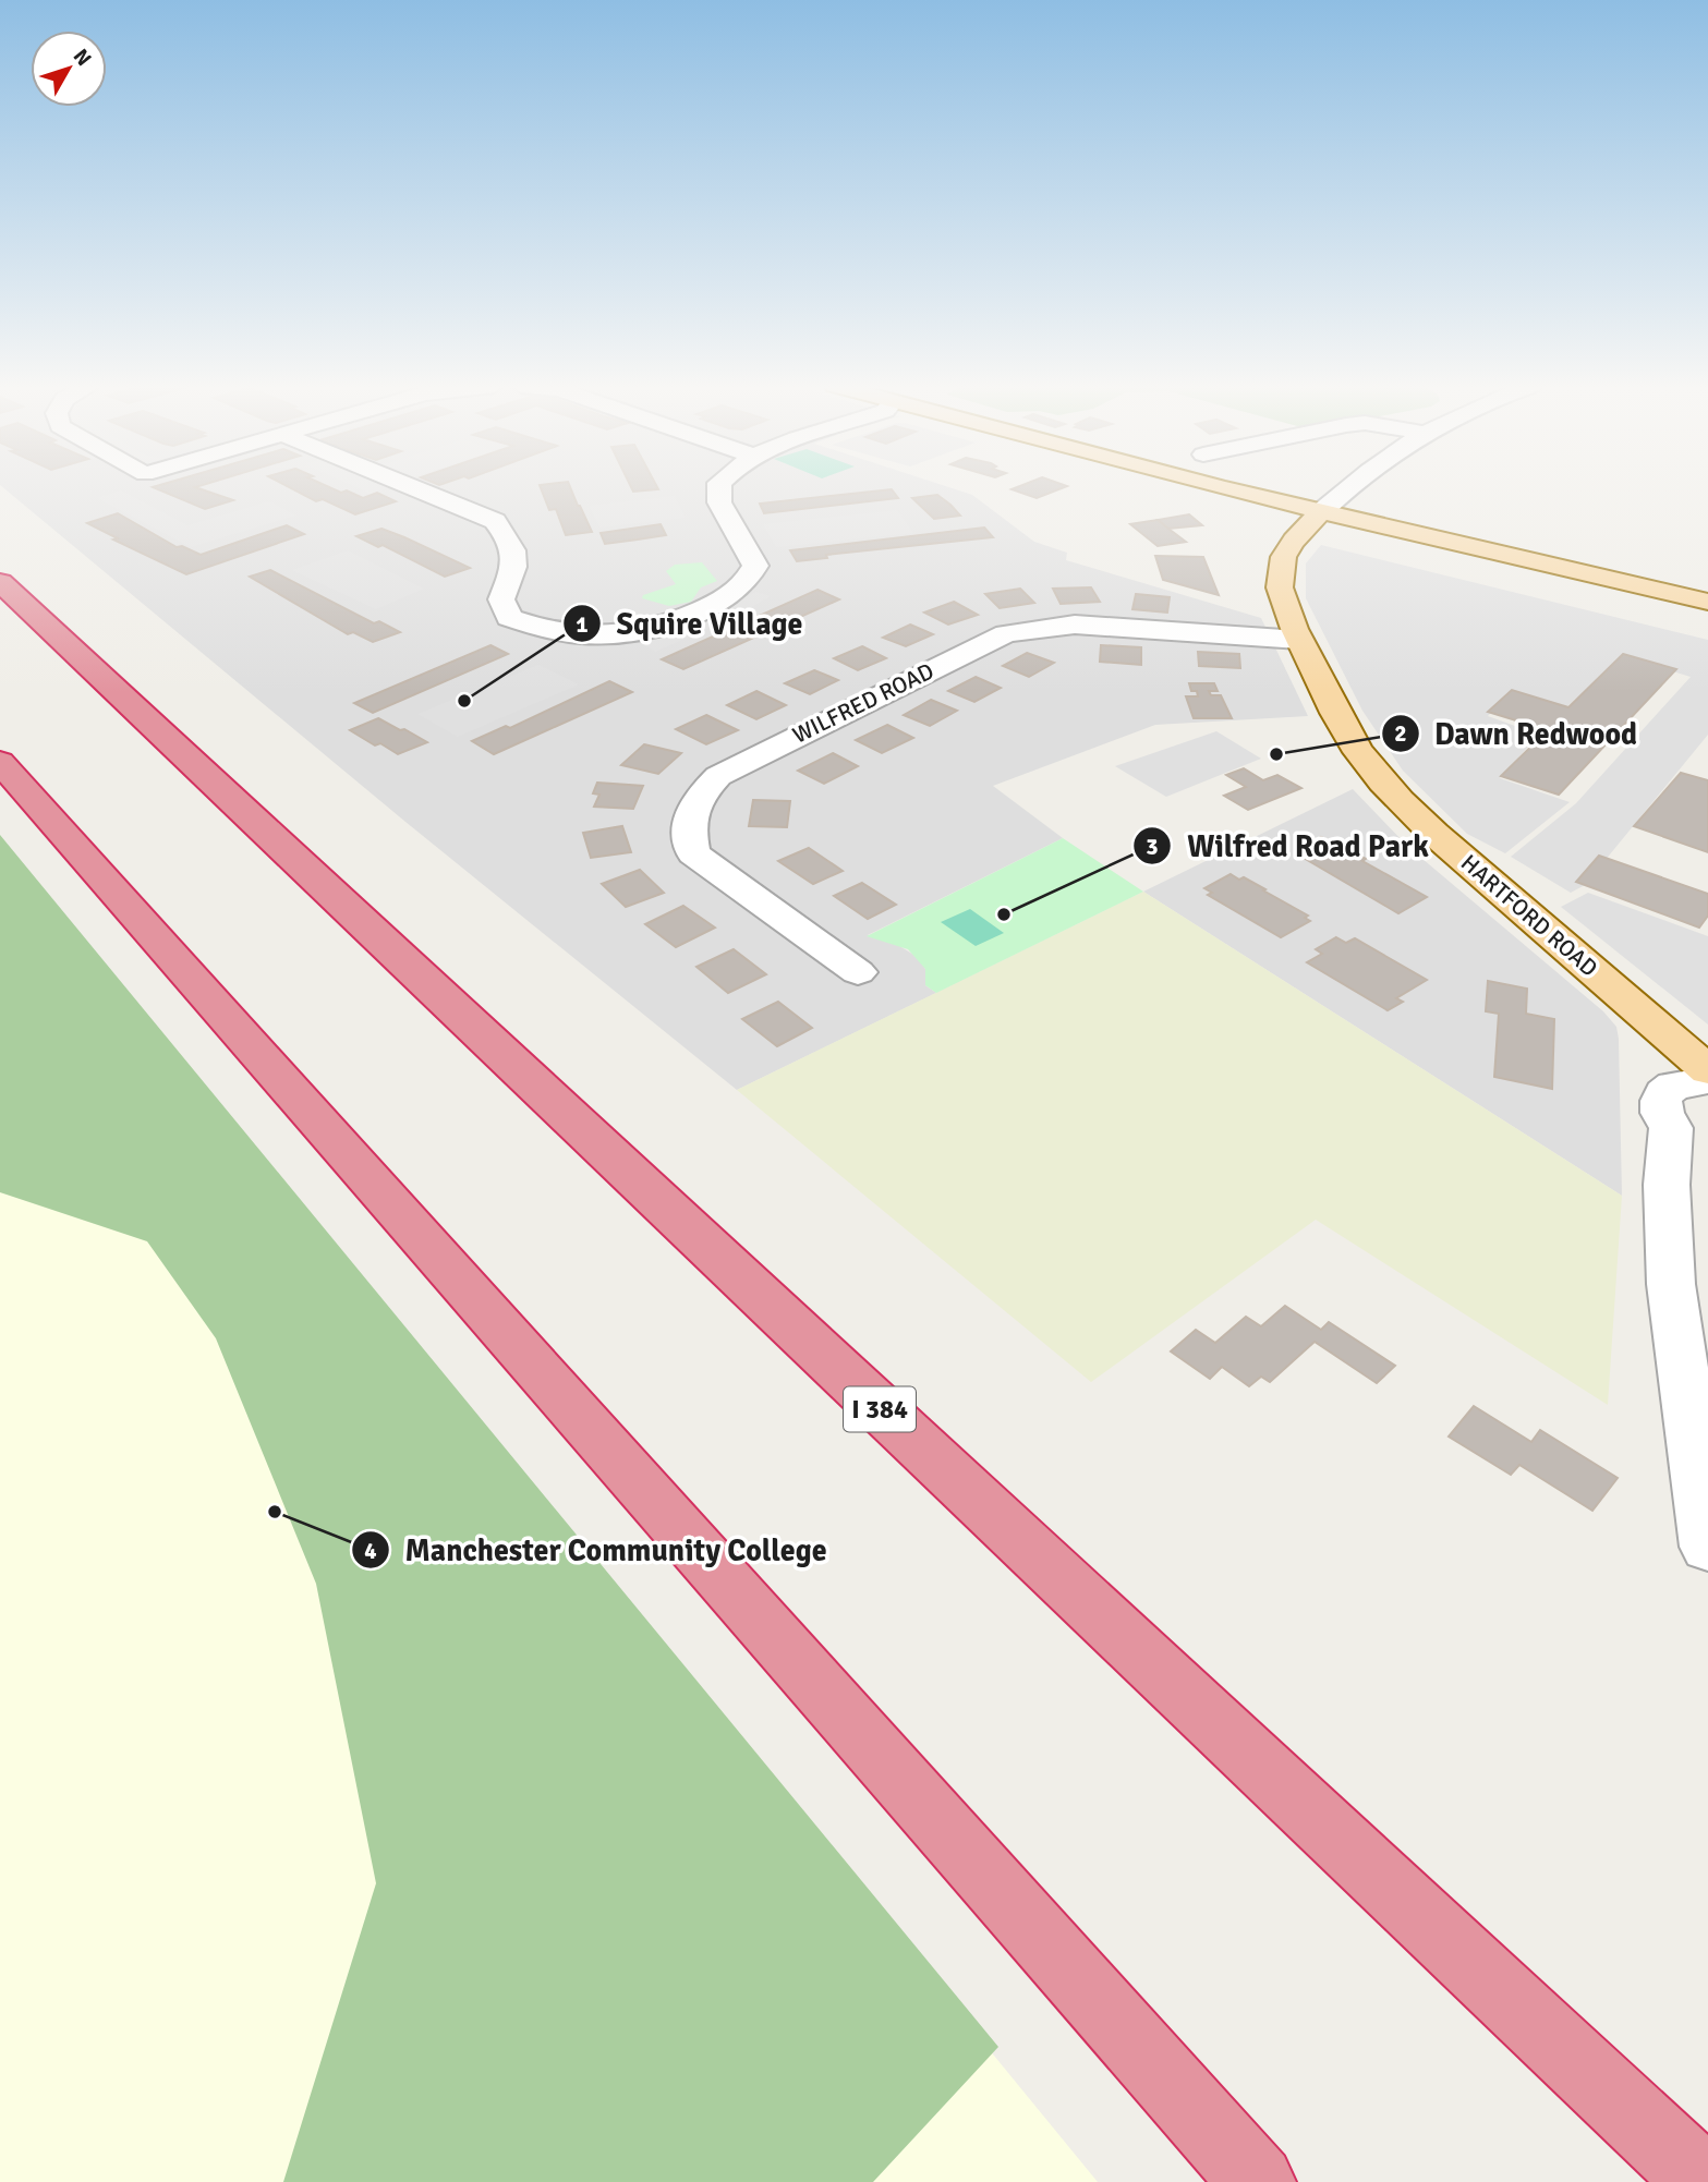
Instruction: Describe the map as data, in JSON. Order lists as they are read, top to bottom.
{
  "streets": {
    "highway": ["I 384"],
    "main road": ["HARTFORD ROAD"],
    "street": ["WILFRED ROAD"]
  },
  "crossings": [
    ["WILFRED ROAD", "HARTFORD ROAD"]
  ],
  "places": [
    "Squire Village",
    "Dawn Redwood",
    "Wilfred Road Park",
    "Manchester Community College"
  ],
  "north": "top right"
}
